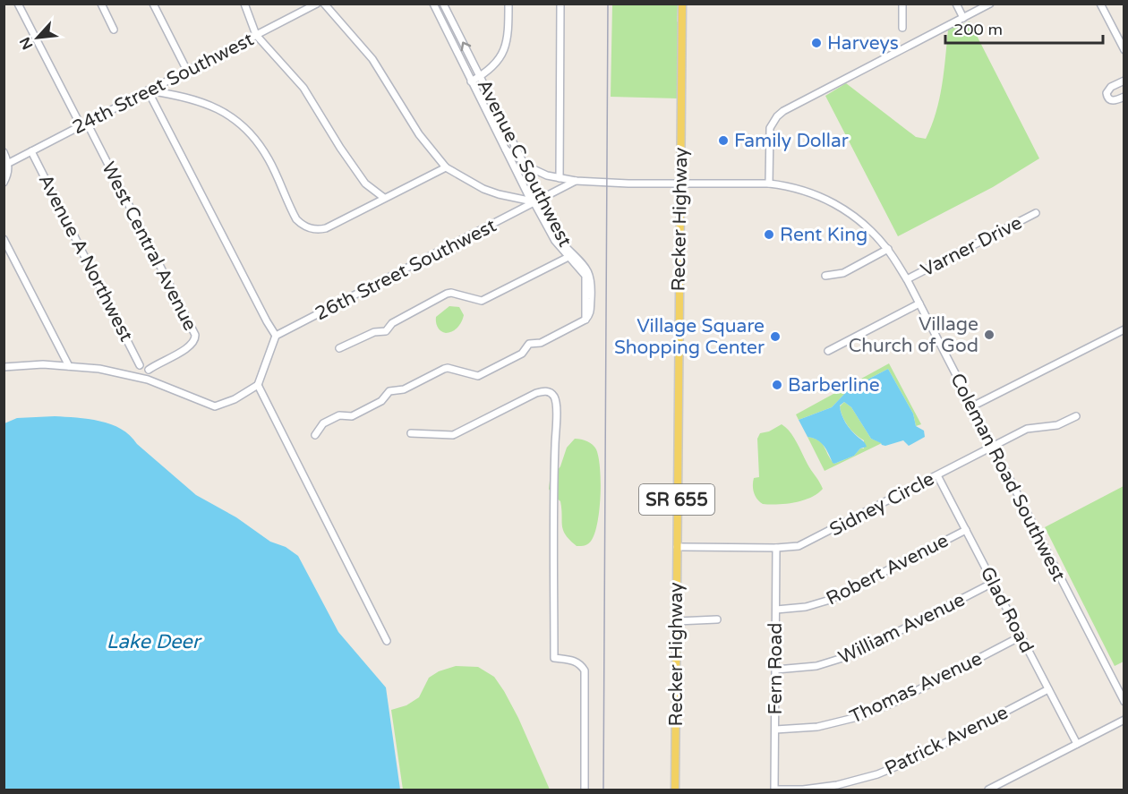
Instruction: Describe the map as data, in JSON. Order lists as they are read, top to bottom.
{
  "streets": {
    "main road": ["Recker Highway", "SR 655"],
    "street": [
      "24th Street Southwest",
      "Avenue C Southwest",
      "West Central Avenue",
      "Varner Drive",
      "Avenue A Northwest",
      "26th Street Southwest",
      "Coleman Road Southwest",
      "Sidney Circle",
      "Robert Avenue",
      "Glad Road",
      "William Avenue",
      "Fern Road",
      "Thomas Avenue",
      "Patrick Avenue"
    ]
  },
  "crossings": [
    ["24th Street Southwest", "West Central Avenue"],
    ["24th Street Southwest", "Avenue A Northwest"],
    ["Avenue C Southwest", "26th Street Southwest"],
    ["Avenue C Southwest", "Coleman Road Southwest"],
    ["Recker Highway", "Coleman Road Southwest"],
    ["Recker Highway", "Sidney Circle"],
    ["Varner Drive", "Coleman Road Southwest"],
    ["26th Street Southwest", "Coleman Road Southwest"],
    ["Coleman Road Southwest", "Sidney Circle"],
    ["Sidney Circle", "Glad Road"],
    ["Sidney Circle", "Fern Road"],
    ["Robert Avenue", "Glad Road"],
    ["Robert Avenue", "Fern Road"],
    ["Glad Road", "William Avenue"],
    ["Glad Road", "Thomas Avenue"],
    ["Glad Road", "Patrick Avenue"],
    ["William Avenue", "Fern Road"],
    ["Fern Road", "Thomas Avenue"],
    ["Fern Road", "Patrick Avenue"]
  ],
  "water": ["Lake Deer"],
  "places": [
    "Harveys",
    "Family Dollar",
    "Rent King",
    "Village Church of God",
    "Village Square Shopping Center",
    "Barberline"
  ],
  "scale_bar": "200 m",
  "north": "bottom left"
}
